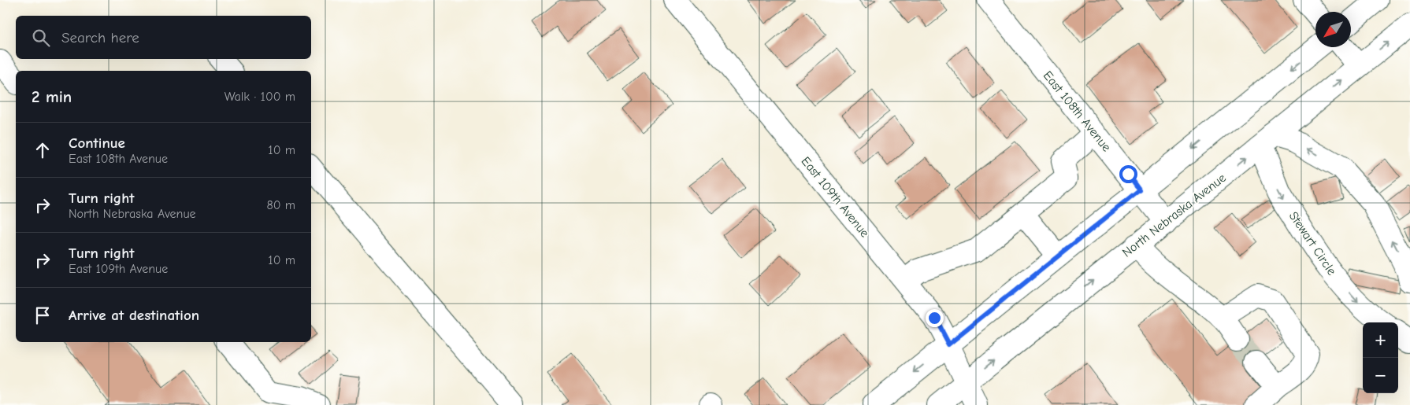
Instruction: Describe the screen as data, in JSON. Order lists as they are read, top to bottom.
{
  "streets": {
    "street": [
      "East 108th Avenue",
      "East 109th Avenue",
      "North Nebraska Avenue",
      "Stewart Circle"
    ]
  },
  "crossings": [
    ["East 108th Avenue", "North Nebraska Avenue"],
    ["East 109th Avenue", "North Nebraska Avenue"],
    ["North Nebraska Avenue", "Stewart Circle"]
  ],
  "north": "bottom left",
  "page": {
    "search": "Search here",
    "heading": ["2 min", "Walk · 100 m"],
    "list": [
      ["Continue", "East 108th Avenue", "10 m"],
      ["Turn right", "North Nebraska Avenue", "80 m"],
      ["Turn right", "East 109th Avenue", "10 m"],
      "Arrive at destination"
    ],
    "map_buttons": ["+", "−"]
  }
}
